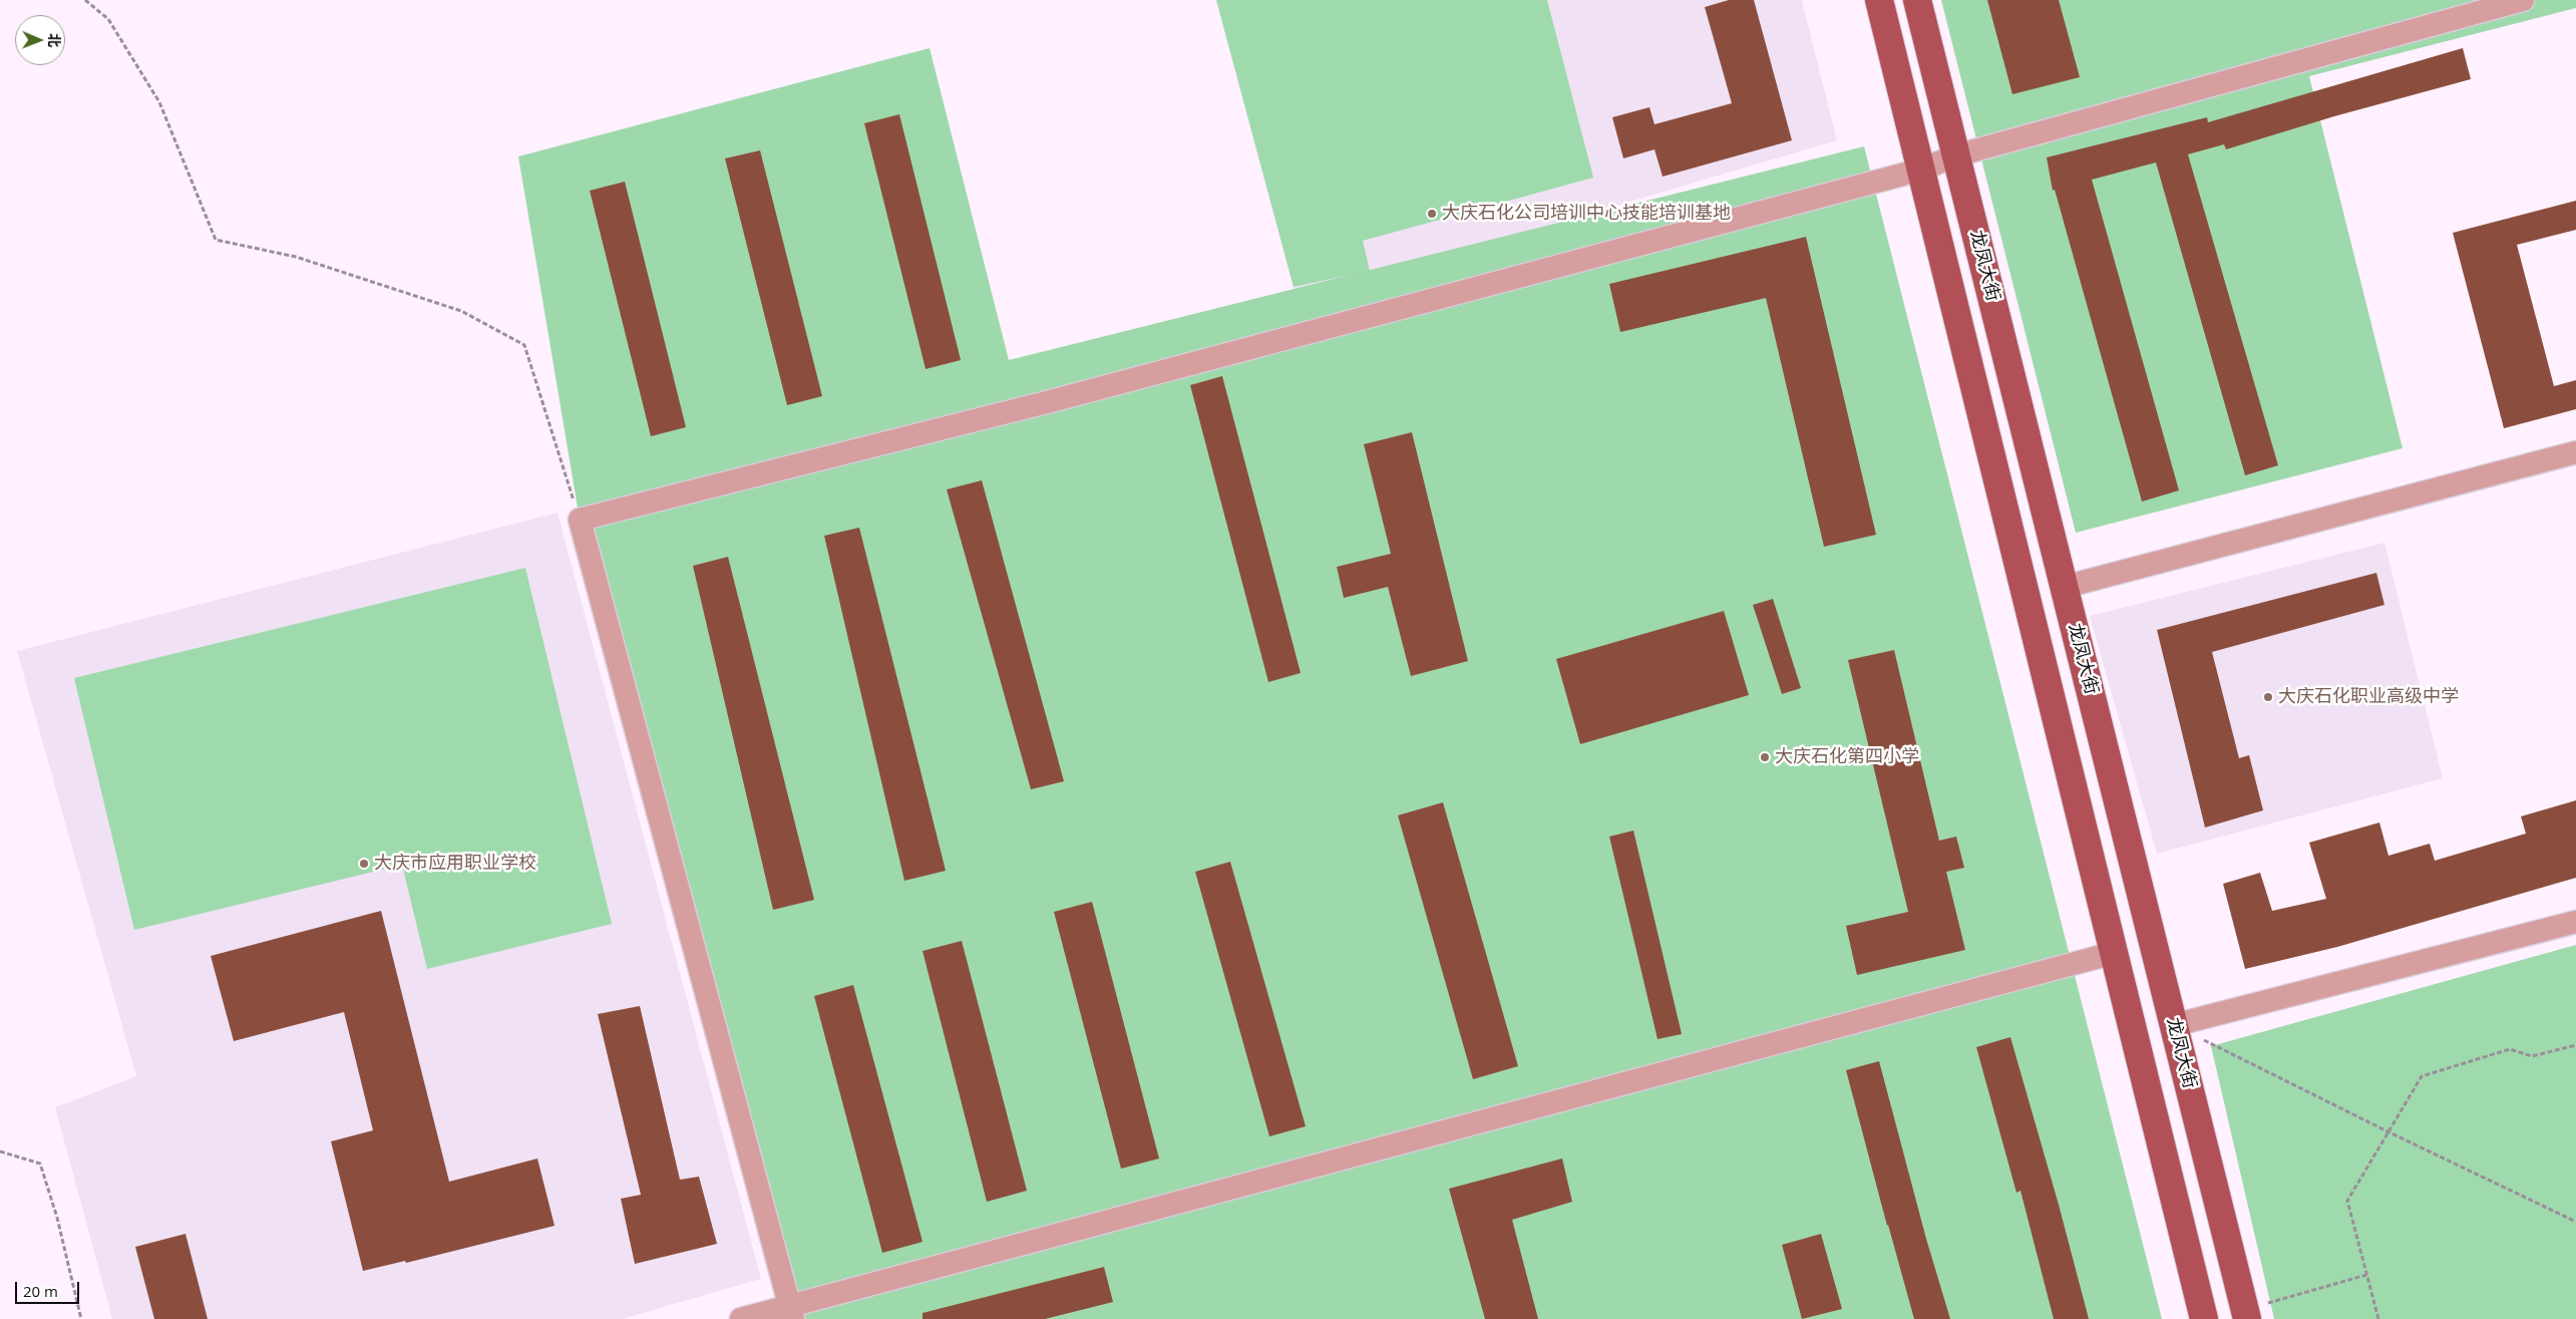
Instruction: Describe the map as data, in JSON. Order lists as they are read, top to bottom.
{
  "streets": {
    "main road": ["龙凤大街"]
  },
  "places": [
    "大庆石化公司培训中心技能培训基地",
    "大庆石化职业高级中学",
    "大庆石化第四小学",
    "大庆市应用职业学校"
  ],
  "scale_bar": "20 m",
  "north": "right"
}
